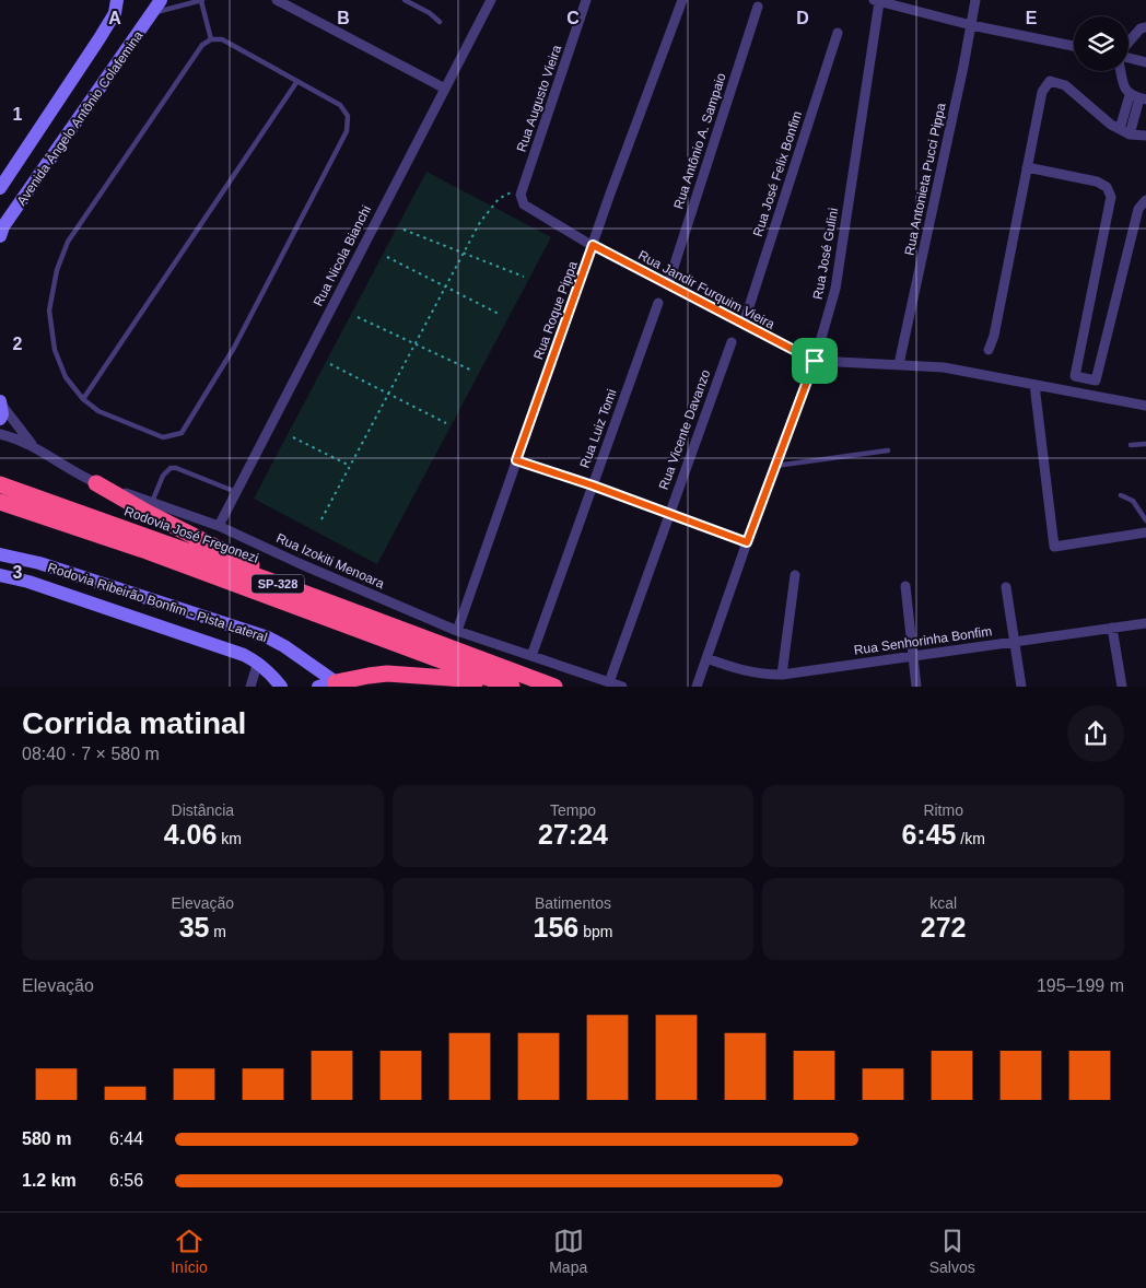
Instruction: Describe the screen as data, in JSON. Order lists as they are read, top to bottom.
{
  "streets": {
    "highway": ["Rodovia José Fregonezi", "SP-328"],
    "street": [
      "Rua Augusto Vieira",
      "Avenida Ângelo Antônio Colafemina",
      "Rua Antônio A. Sampaio",
      "Rua José Felix Bonfim",
      "Rua Antonieta Pucci Pippa",
      "Rua José Gulini",
      "Rua Nicola Bianchi",
      "Rua Jandir Furquim Vieira",
      "Rua Roque Pippa",
      "Rua Luiz Tomi",
      "Rua Vicente Davanzo",
      "Rua Izokiti Menoara",
      "Rodovia Ribeirão Bonfim - Pista Lateral",
      "Rua Senhorinha Bonfim"
    ]
  },
  "crossings": [
    ["Rua Augusto Vieira", "Rua Jandir Furquim Vieira"],
    ["Rua Antônio A. Sampaio", "Rua Jandir Furquim Vieira"],
    ["Rua José Felix Bonfim", "Rua Jandir Furquim Vieira"],
    ["Rua Antonieta Pucci Pippa", "Rua Jandir Furquim Vieira"],
    ["Rua José Gulini", "Rua Jandir Furquim Vieira"],
    ["Rua José Gulini", "Rua Senhorinha Bonfim"],
    ["Rua Nicola Bianchi", "Rua Izokiti Menoara"],
    ["Rua Jandir Furquim Vieira", "Rua Roque Pippa"],
    ["Rua Roque Pippa", "Rua Izokiti Menoara"],
    ["Rua Luiz Tomi", "Rua Izokiti Menoara"],
    ["Rua Vicente Davanzo", "Rua Izokiti Menoara"]
  ],
  "page": {
    "heading": ["Corrida matinal", "08:40 · 7 × 580 m"],
    "stats": [
      ["Distância", "4.06 km"],
      ["Tempo", "27:24"],
      ["Ritmo", "6:45 /km"],
      ["Elevação", "35 m"],
      ["Batimentos", "156 bpm"],
      ["kcal", "272"]
    ],
    "chart": ["Elevação", "195–199 m"],
    "list": [
      {
        "name": "580 m",
        "note": "6:44"
      },
      {
        "name": "1.2 km",
        "note": "6:56"
      }
    ],
    "tabs": ["Início", "Mapa", "Salvos"]
  },
  "grid": {
    "columns": [
      "A",
      "B",
      "C",
      "D",
      "E"
    ],
    "rows": ["1", "2", "3"]
  }
}
